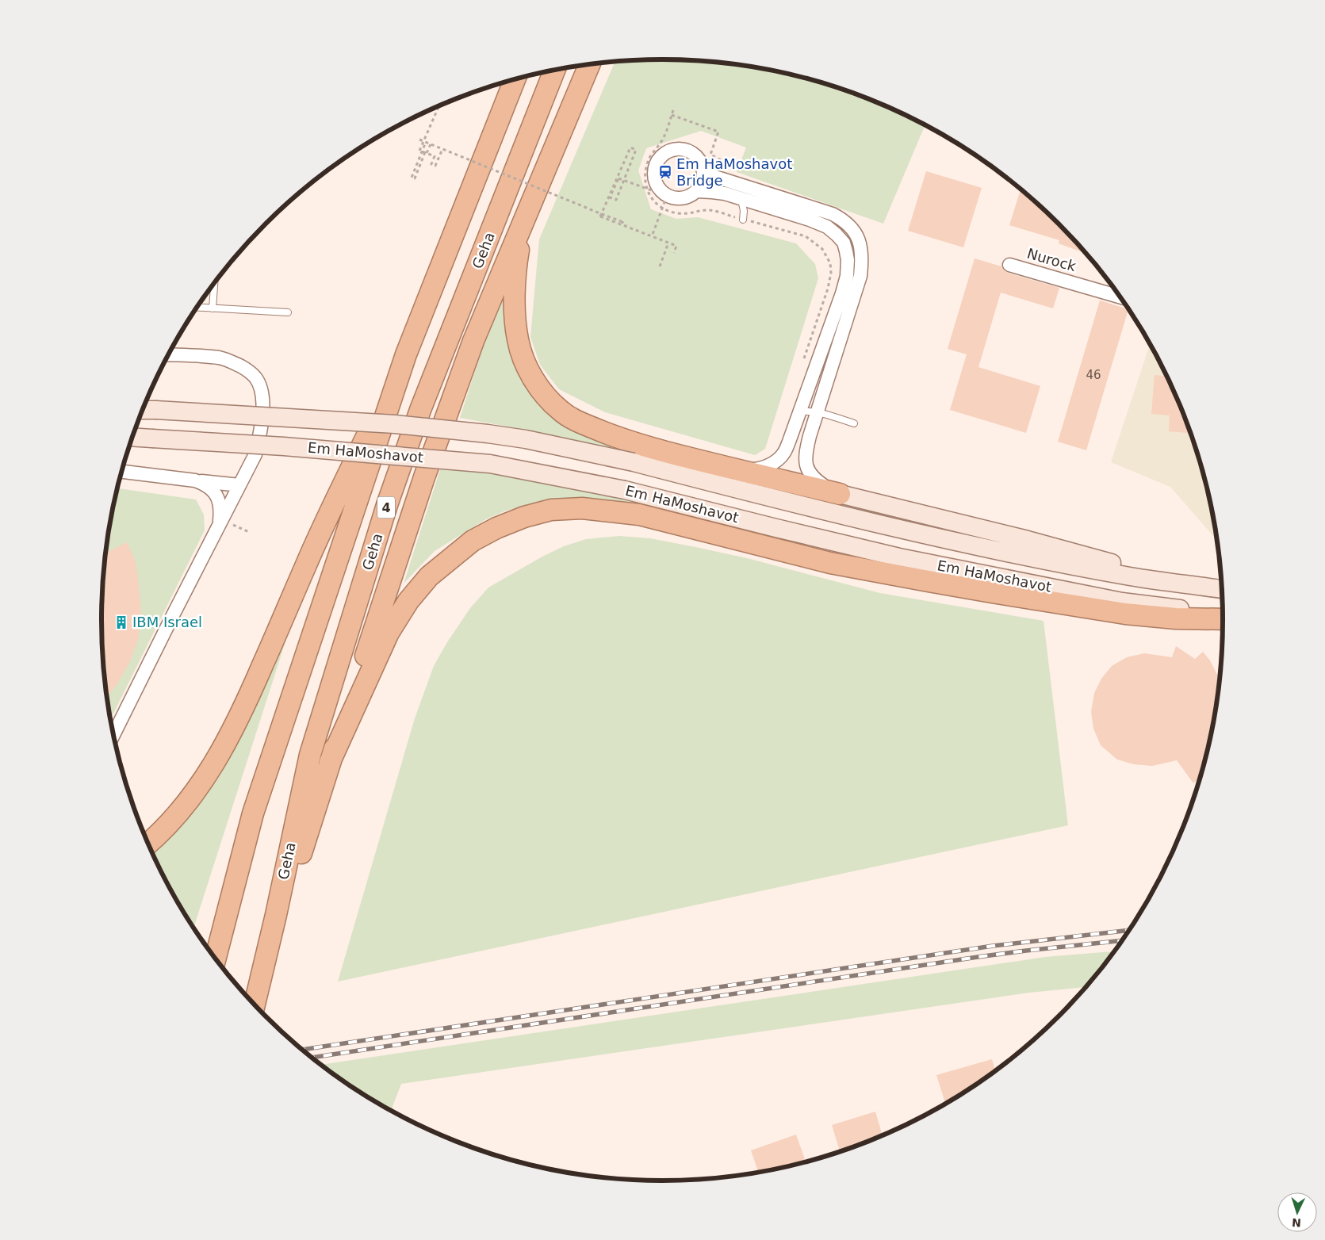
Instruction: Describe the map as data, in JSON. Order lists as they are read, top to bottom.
{
  "streets": {
    "highway": ["Geha", "4"],
    "main road": ["Em HaMoshavot"],
    "street": ["Nurock"]
  },
  "places": {
    "station": ["Em HaMoshavot Bridge"],
    "building": ["IBM Israel"]
  },
  "house_numbers": ["46"],
  "north": "bottom"
}
